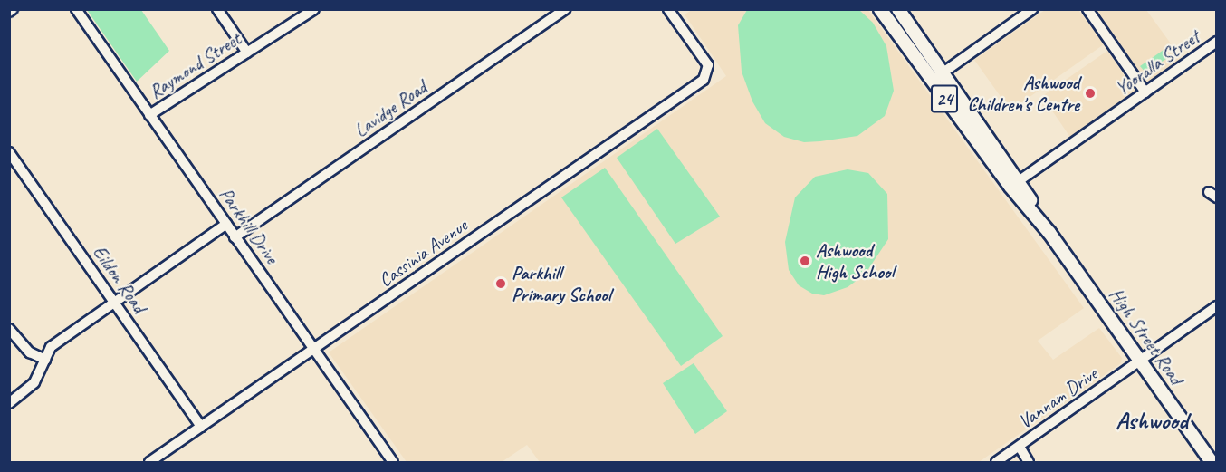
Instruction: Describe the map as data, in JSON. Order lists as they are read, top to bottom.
{
  "streets": {
    "main road": ["24", "High Street Road"],
    "street": [
      "Yooralla Street",
      "Raymond Street",
      "Lavidge Road",
      "Parkhill Drive",
      "Cassinia Avenue",
      "Eildon Road",
      "Vannam Drive"
    ]
  },
  "crossings": [
    ["Yooralla Street", "High Street Road"],
    ["Raymond Street", "Parkhill Drive"],
    ["Lavidge Road", "Parkhill Drive"],
    ["Parkhill Drive", "Cassinia Avenue"],
    ["Cassinia Avenue", "Eildon Road"],
    ["High Street Road", "Vannam Drive"]
  ],
  "districts": ["Ashwood"],
  "places": ["Ashwood Children's Centre", "Ashwood High School", "Parkhill Primary School"]
}
